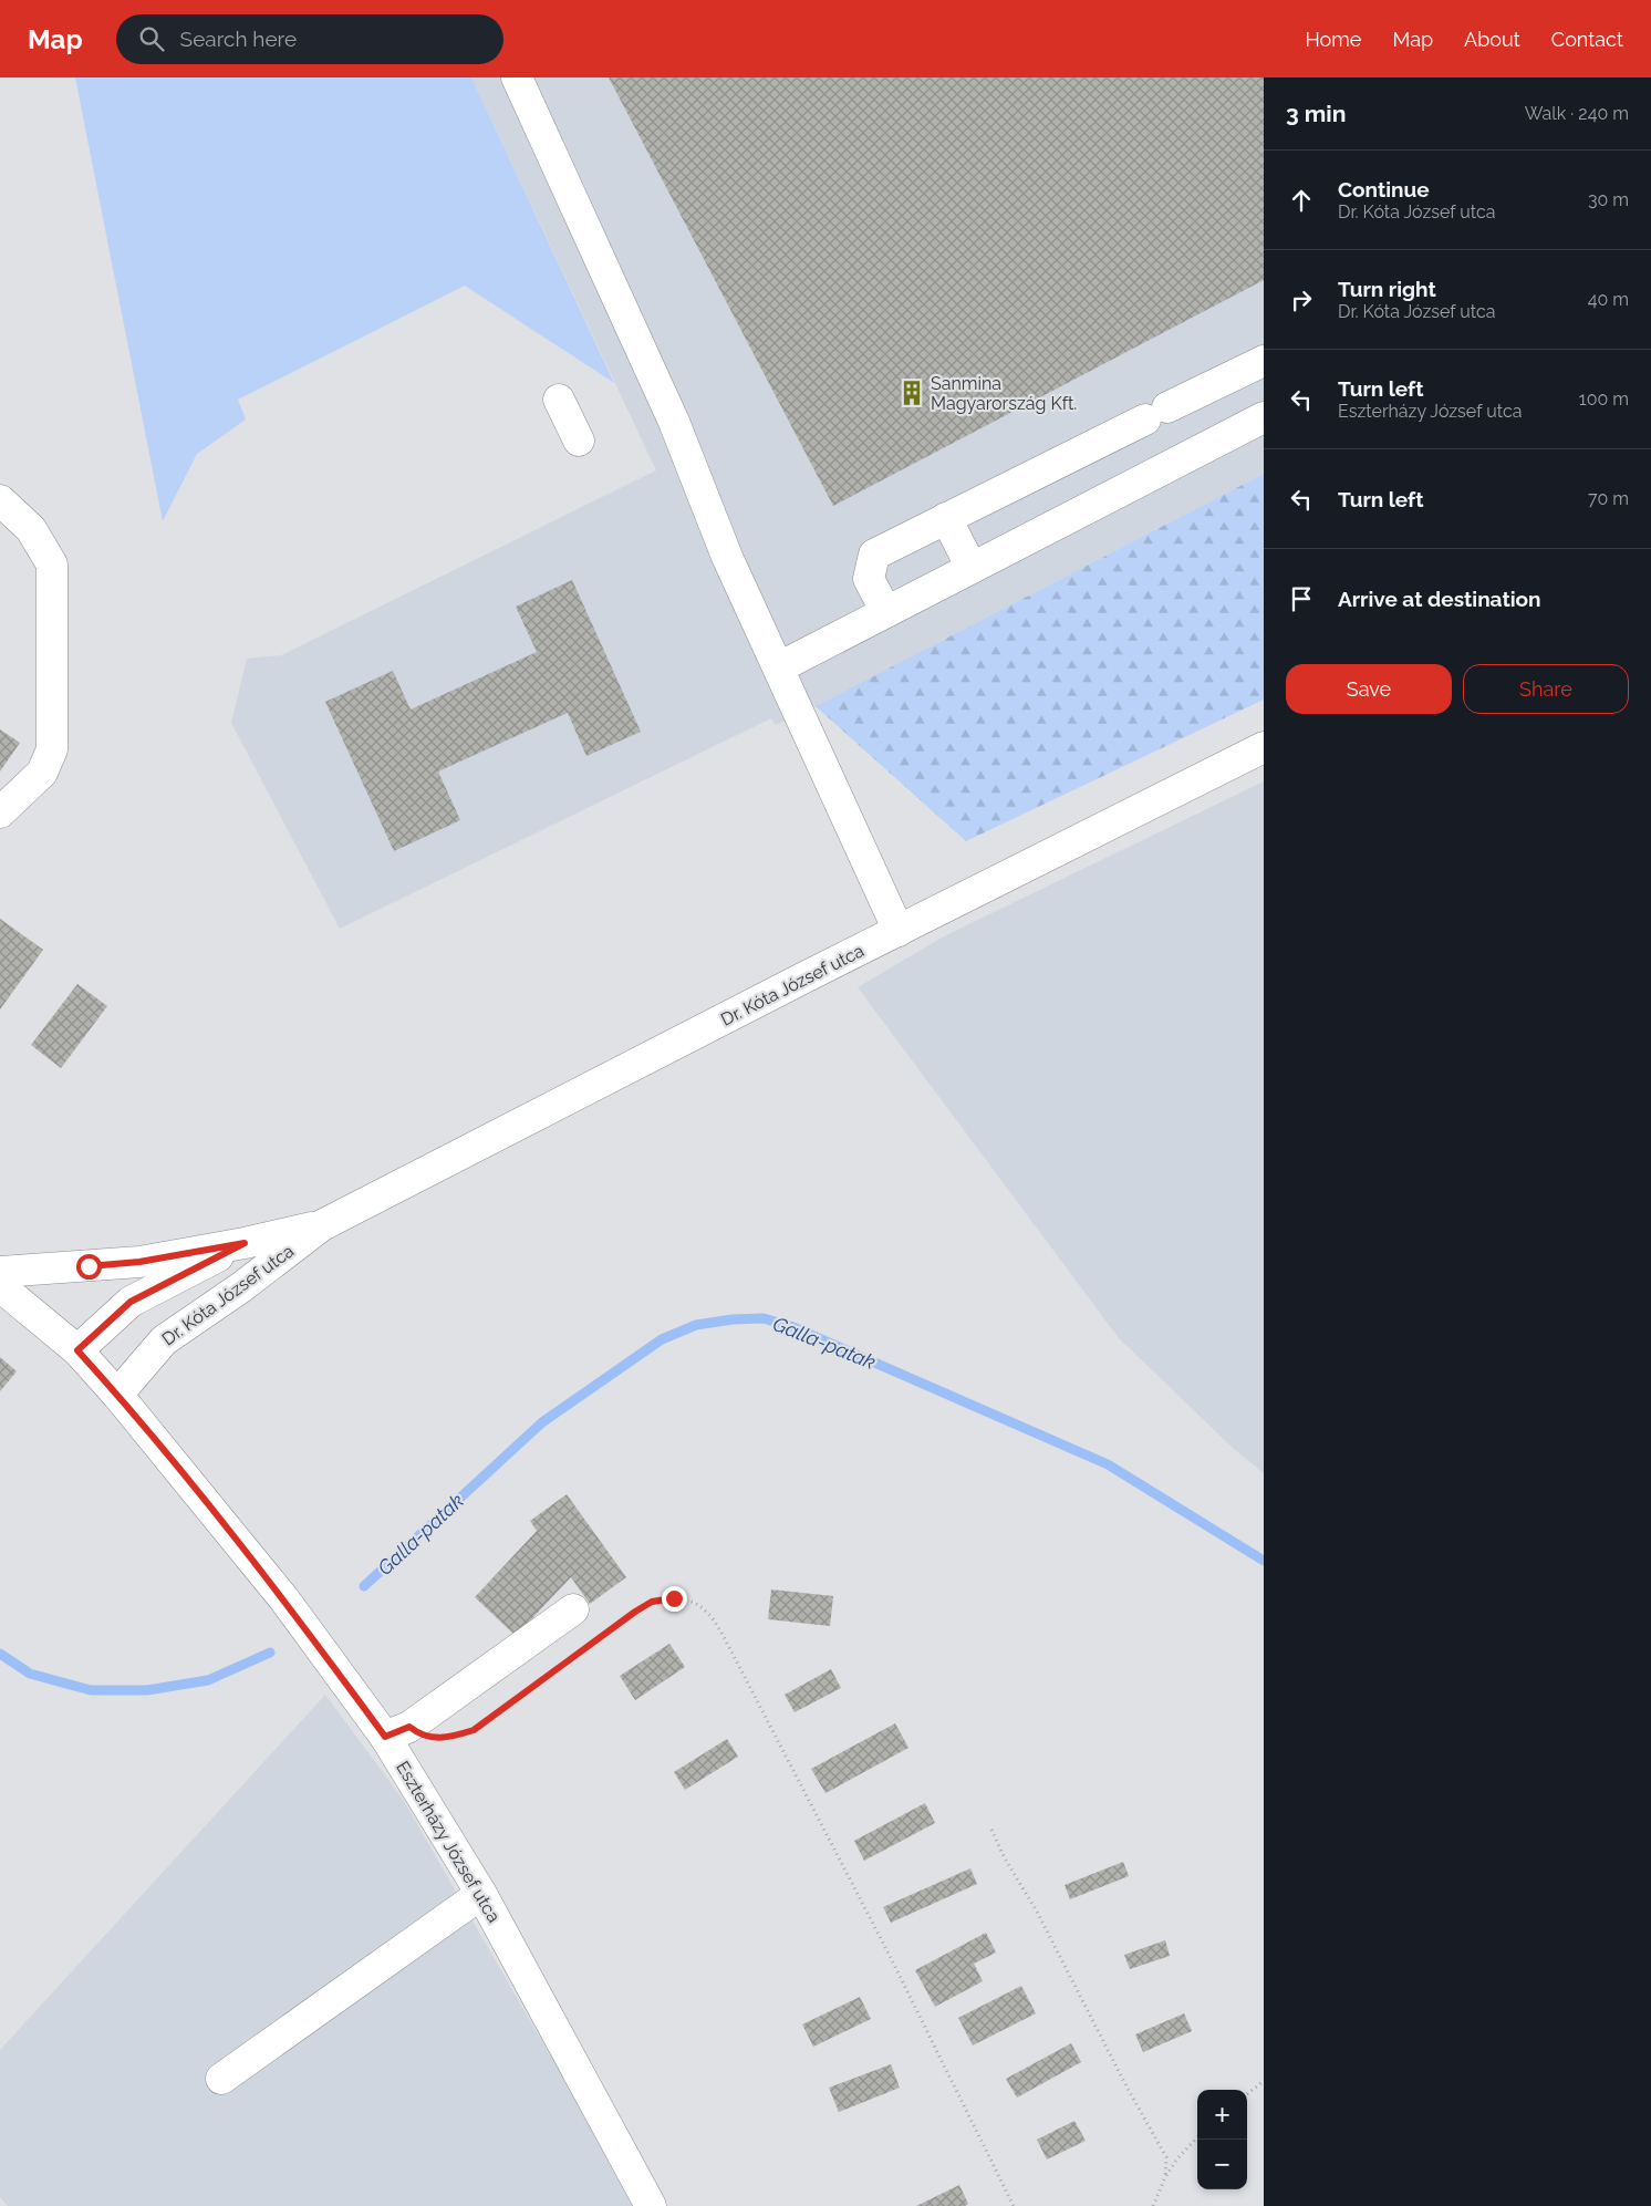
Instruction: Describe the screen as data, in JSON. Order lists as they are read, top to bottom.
{
  "streets": {
    "street": ["Dr. Kóta József utca", "Eszterházy József utca"]
  },
  "crossings": [
    ["Dr. Kóta József utca", "Eszterházy József utca"]
  ],
  "water": ["Galla-patak"],
  "places": {
    "building": ["Sanmina Magyarország Kft."]
  },
  "page": {
    "header": "Map",
    "search": "Search here",
    "nav": [
      "Home",
      "Map",
      "About",
      "Contact"
    ],
    "heading": ["3 min", "Walk · 240 m"],
    "list": [
      ["Continue", "Dr. Kóta József utca", "30 m"],
      ["Turn right", "Dr. Kóta József utca", "40 m"],
      ["Turn left", "Eszterházy József utca", "100 m"],
      ["Turn left", "70 m"],
      "Arrive at destination"
    ],
    "buttons": ["Save", "Share"],
    "map_buttons": ["+", "−"]
  }
}
